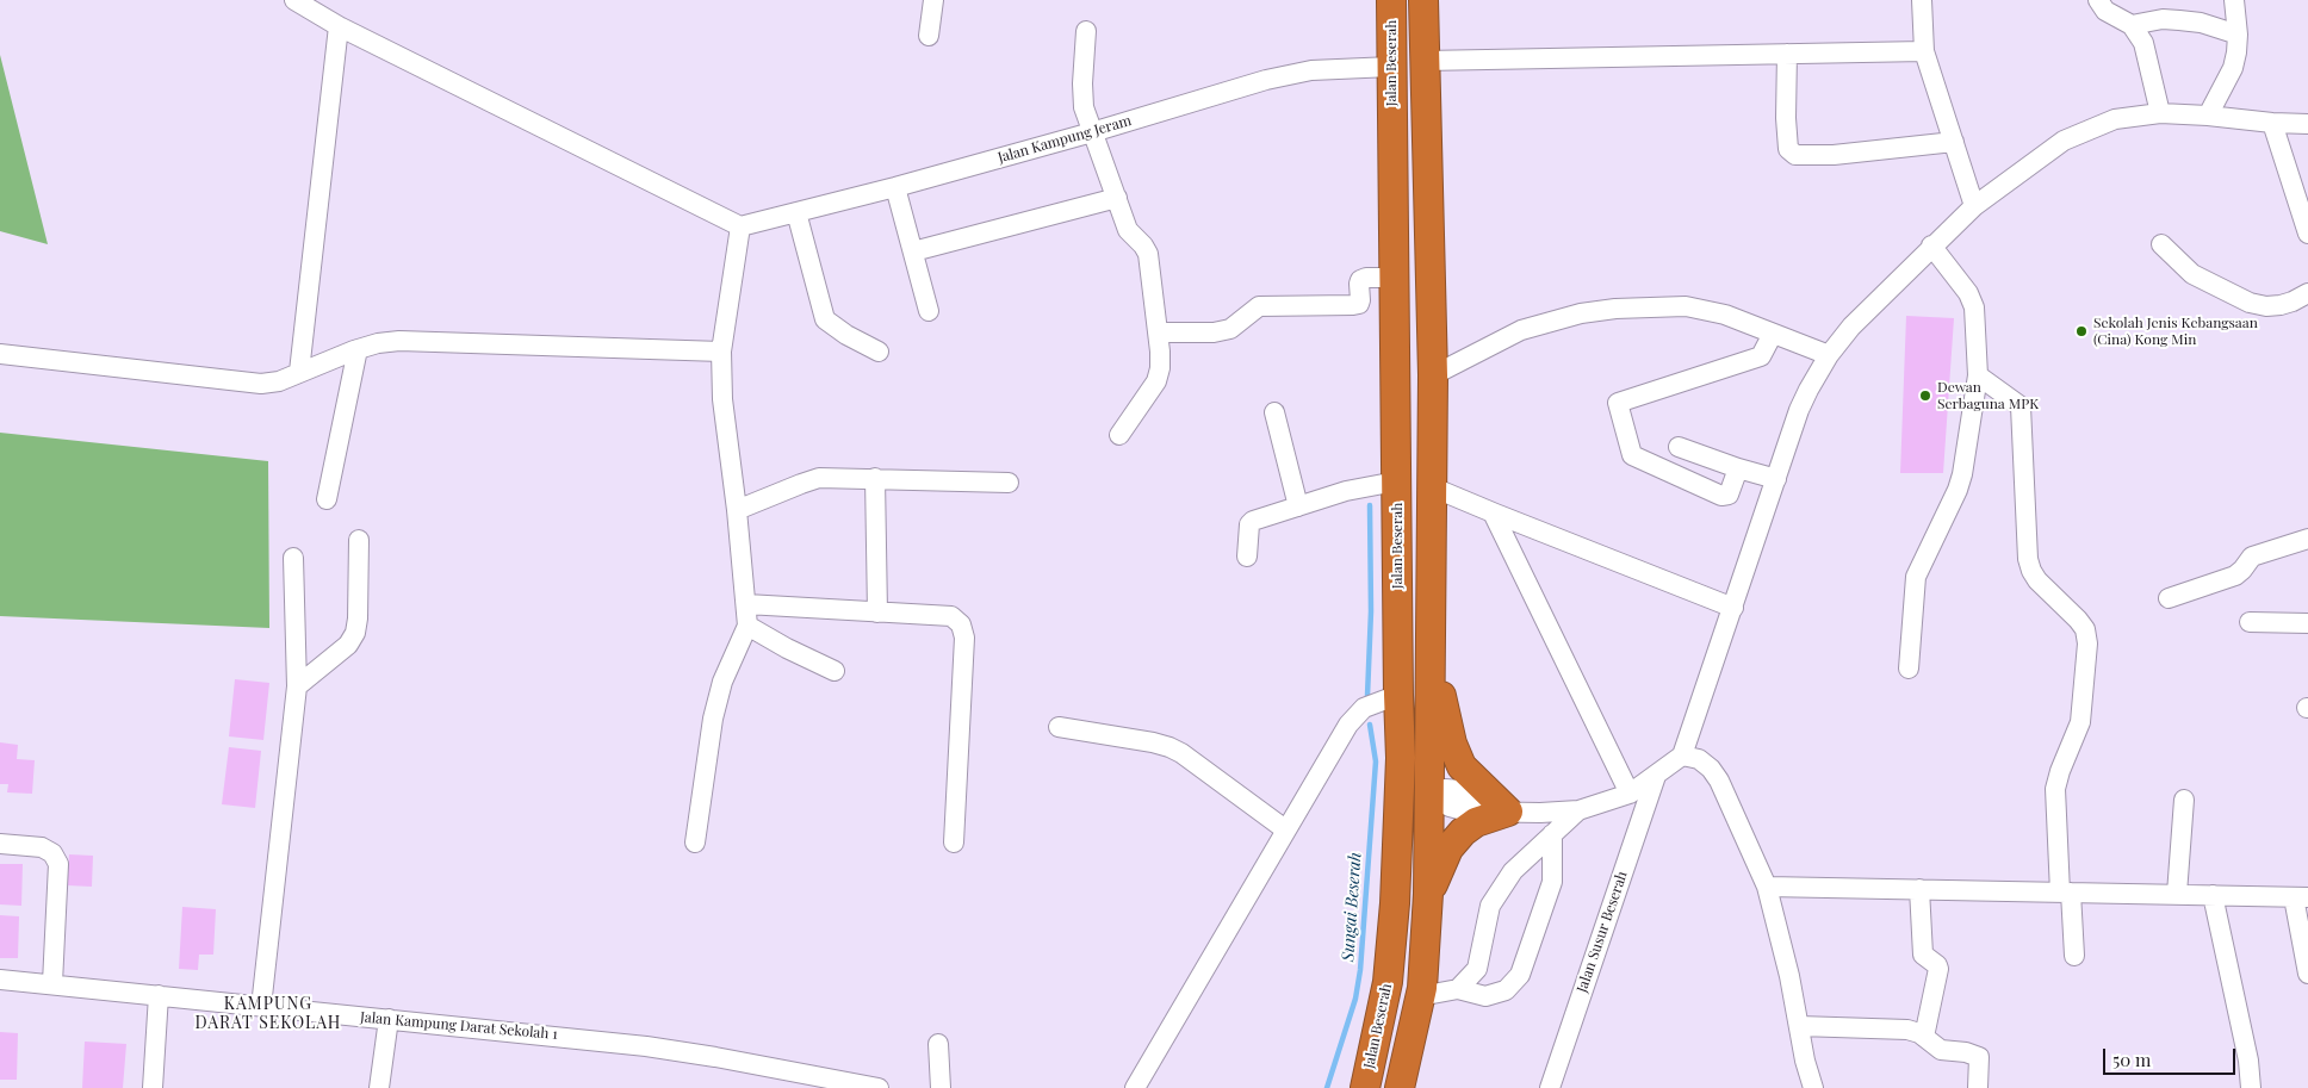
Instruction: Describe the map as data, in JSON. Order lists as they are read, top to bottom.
{
  "streets": {
    "highway": ["Jalan Beserah"],
    "street": ["Jalan Kampung Jeram", "Jalan Susur Beserah", "Jalan Kampung Darat Sekolah 1"]
  },
  "crossings": [
    ["Jalan Beserah", "Jalan Kampung Jeram"]
  ],
  "districts": ["KAMPUNG DARAT SEKOLAH"],
  "water": ["Sungai Beserah"],
  "places": ["Sekolah Jenis Kebangsaan (Cina) Kong Min", "Dewan Serbaguna MPK"],
  "scale_bar": "50 m"
}
